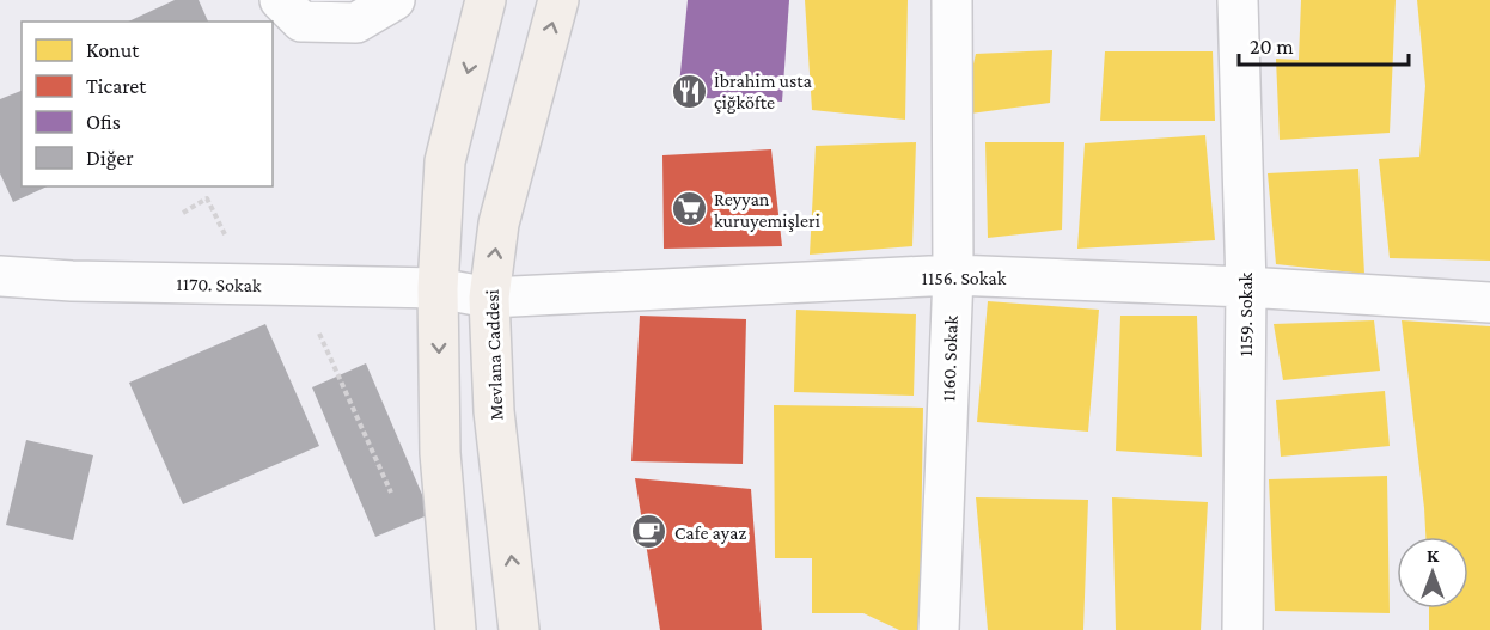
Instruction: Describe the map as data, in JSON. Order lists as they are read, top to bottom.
{
  "streets": {
    "main road": ["Mevlana Caddesi"],
    "street": [
      "1156. Sokak",
      "1170. Sokak",
      "1159. Sokak",
      "1160. Sokak"
    ]
  },
  "crossings": [
    ["1156. Sokak", "1170. Sokak"],
    ["1156. Sokak", "1159. Sokak"],
    ["1156. Sokak", "Mevlana Caddesi"],
    ["1156. Sokak", "1160. Sokak"]
  ],
  "places": {
    "restaurant": ["İbrahim usta çiğköfte"],
    "supermarket": ["Reyyan kuruyemişleri"],
    "cafe": ["Cafe ayaz"]
  },
  "legend": [
    "Konut",
    "Ticaret",
    "Ofis",
    "Diğer"
  ],
  "scale_bar": "20 m",
  "north": "top"
}
